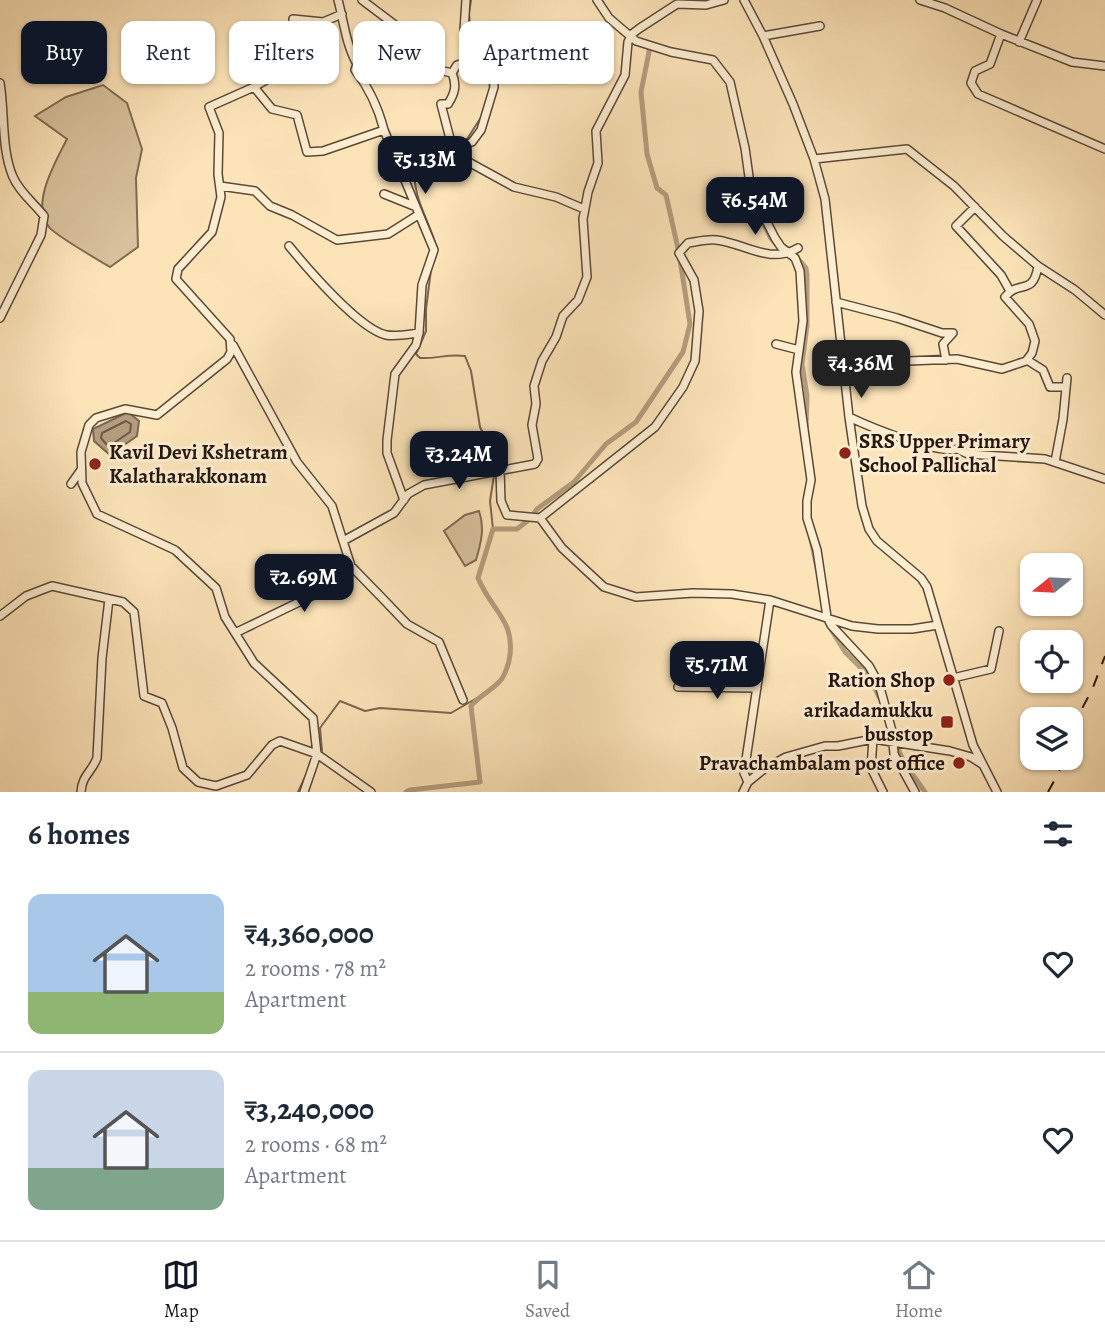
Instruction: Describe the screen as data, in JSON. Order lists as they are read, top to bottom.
{
  "places": {
    "other": [
      "SRS Upper Primary School Pallichal",
      "Kavil Devi Kshetram Kalatharakkonam",
      "Ration Shop",
      "Pravachambalam post office"
    ],
    "transit": ["arikadamukku busstop"]
  },
  "north": "left",
  "page": {
    "chip": [
      "Buy",
      "Rent",
      "Filters",
      "New",
      "Apartment"
    ],
    "price": [
      "₹5.13M",
      "₹6.54M",
      "₹4.36M",
      "₹3.24M",
      "₹2.69M",
      "₹5.71M"
    ],
    "heading": "6 homes",
    "list": [
      {
        "name": "₹4,360,000",
        "note": "2 rooms · 78 m² · Apartment"
      },
      {
        "name": "₹3,240,000",
        "note": "2 rooms · 68 m² · Apartment"
      }
    ],
    "tabs": ["Map", "Saved", "Home"]
  }
}
